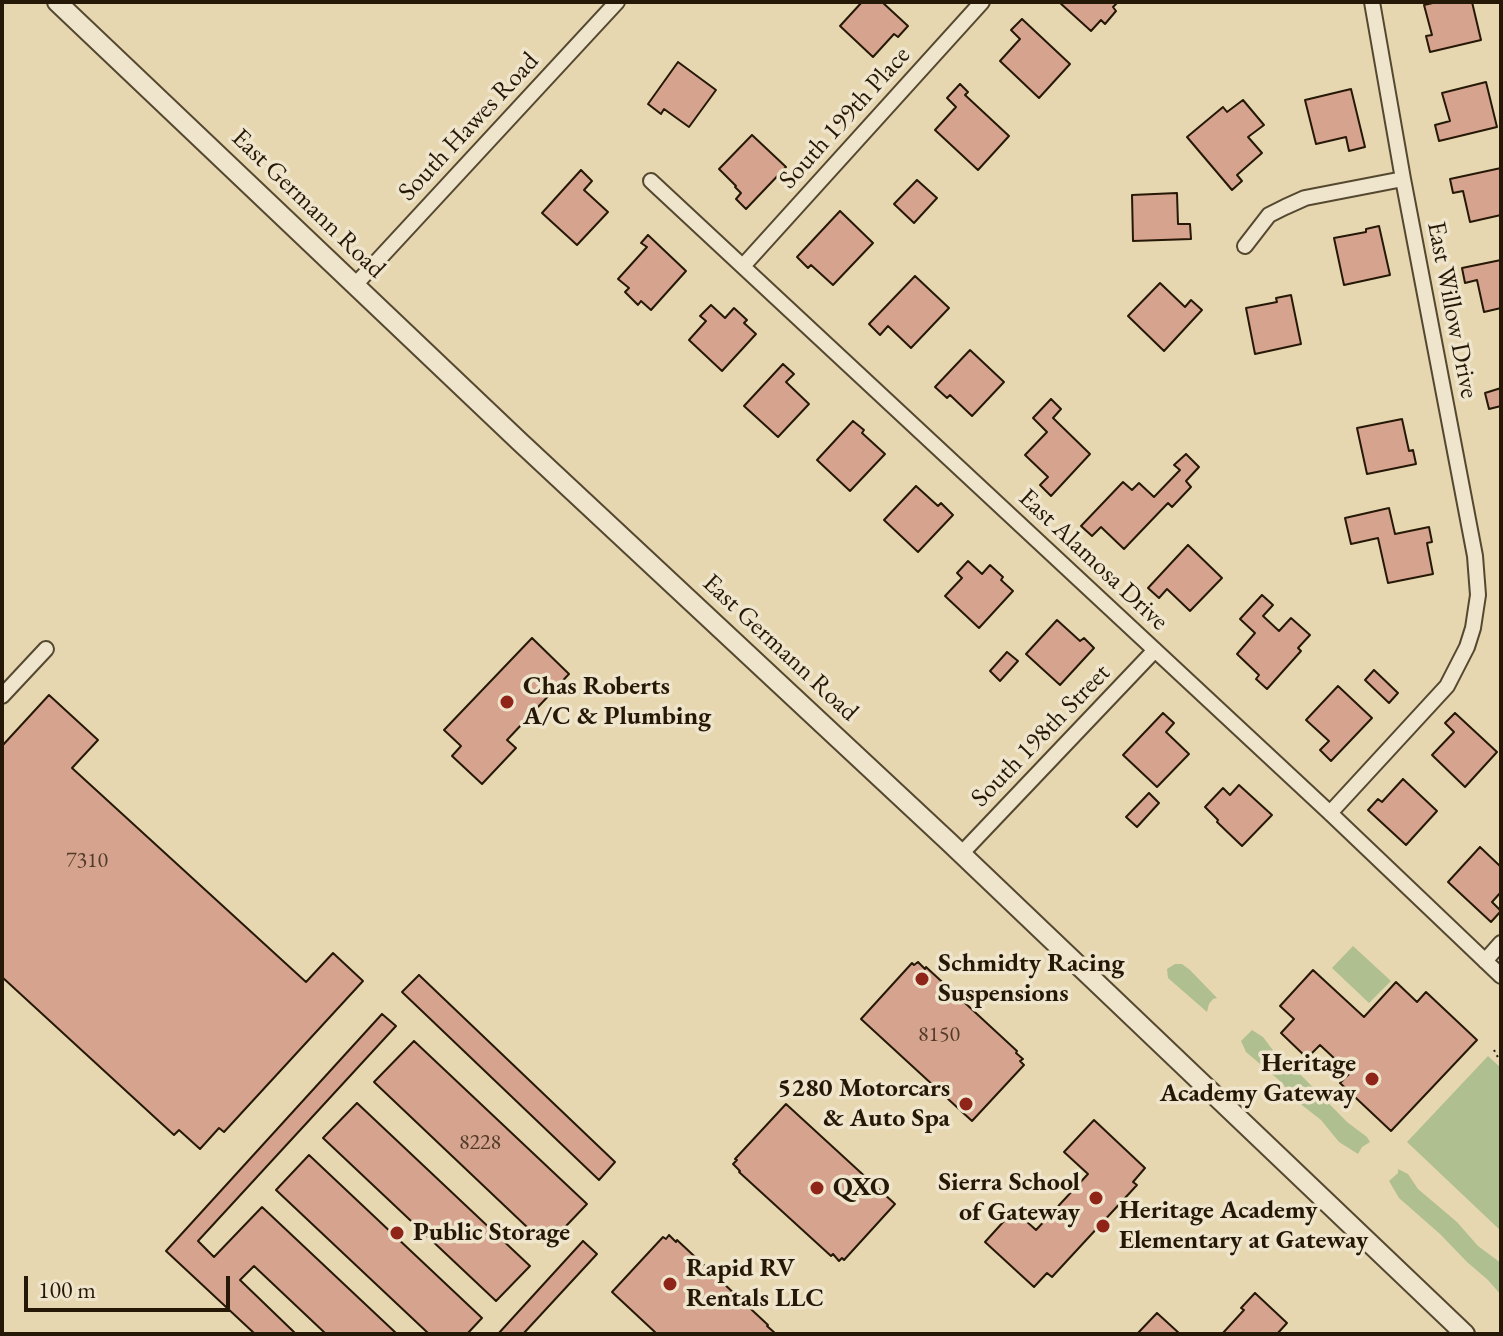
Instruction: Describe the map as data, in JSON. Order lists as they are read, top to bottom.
{
  "streets": {
    "street": [
      "South 199th Place",
      "South Hawes Road",
      "East Germann Road",
      "East Willow Drive",
      "East Alamosa Drive",
      "South 198th Street"
    ]
  },
  "crossings": [
    ["South 199th Place", "East Alamosa Drive"],
    ["South Hawes Road", "East Germann Road"],
    ["East Germann Road", "South 198th Street"],
    ["East Willow Drive", "East Alamosa Drive"],
    ["East Alamosa Drive", "South 198th Street"]
  ],
  "places": [
    "Chas Roberts A/C & Plumbing",
    "Schmidty Racing Suspensions",
    "Heritage Academy Gateway",
    "5280 Motorcars & Auto Spa",
    "QXO",
    "Sierra School of Gateway",
    "Heritage Academy Elementary at Gateway",
    "Public Storage",
    "Rapid RV Rentals LLC"
  ],
  "house_numbers": ["7310", "8150", "8228"],
  "scale_bar": "100 m"
}
